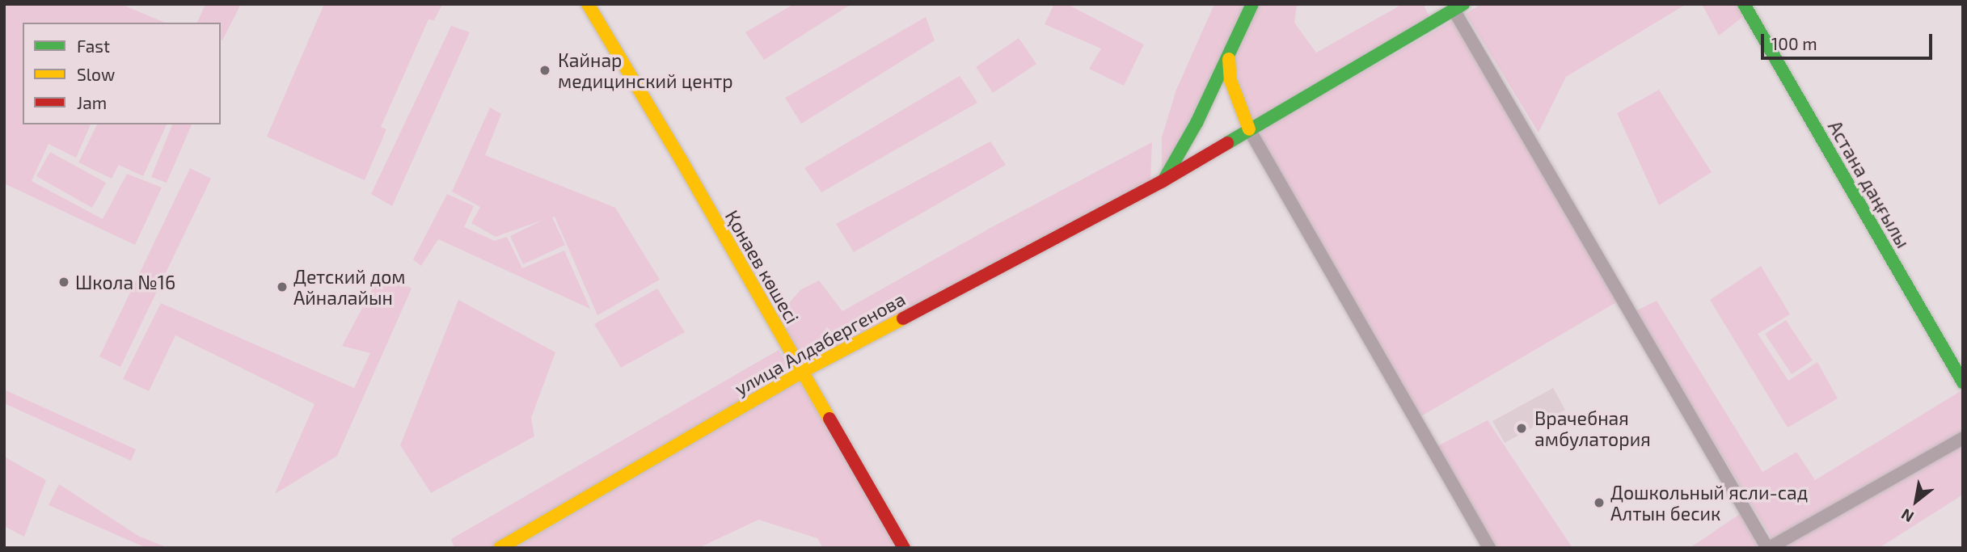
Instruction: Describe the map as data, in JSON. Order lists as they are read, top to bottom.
{
  "streets": {
    "street": ["Астана даңғылы", "Қонаев көшесі", "улица Алдабергенова"]
  },
  "crossings": [
    ["Қонаев көшесі", "улица Алдабергенова"]
  ],
  "places": [
    "Кайнар медицинский центр",
    "Школа №16",
    "Детский дом Айналайын",
    "Врачебная амбулатория",
    "Дошкольный ясли-сад Алтын бесик"
  ],
  "legend": ["Fast", "Slow", "Jam"],
  "scale_bar": "100 m",
  "north": "bottom left"
}
